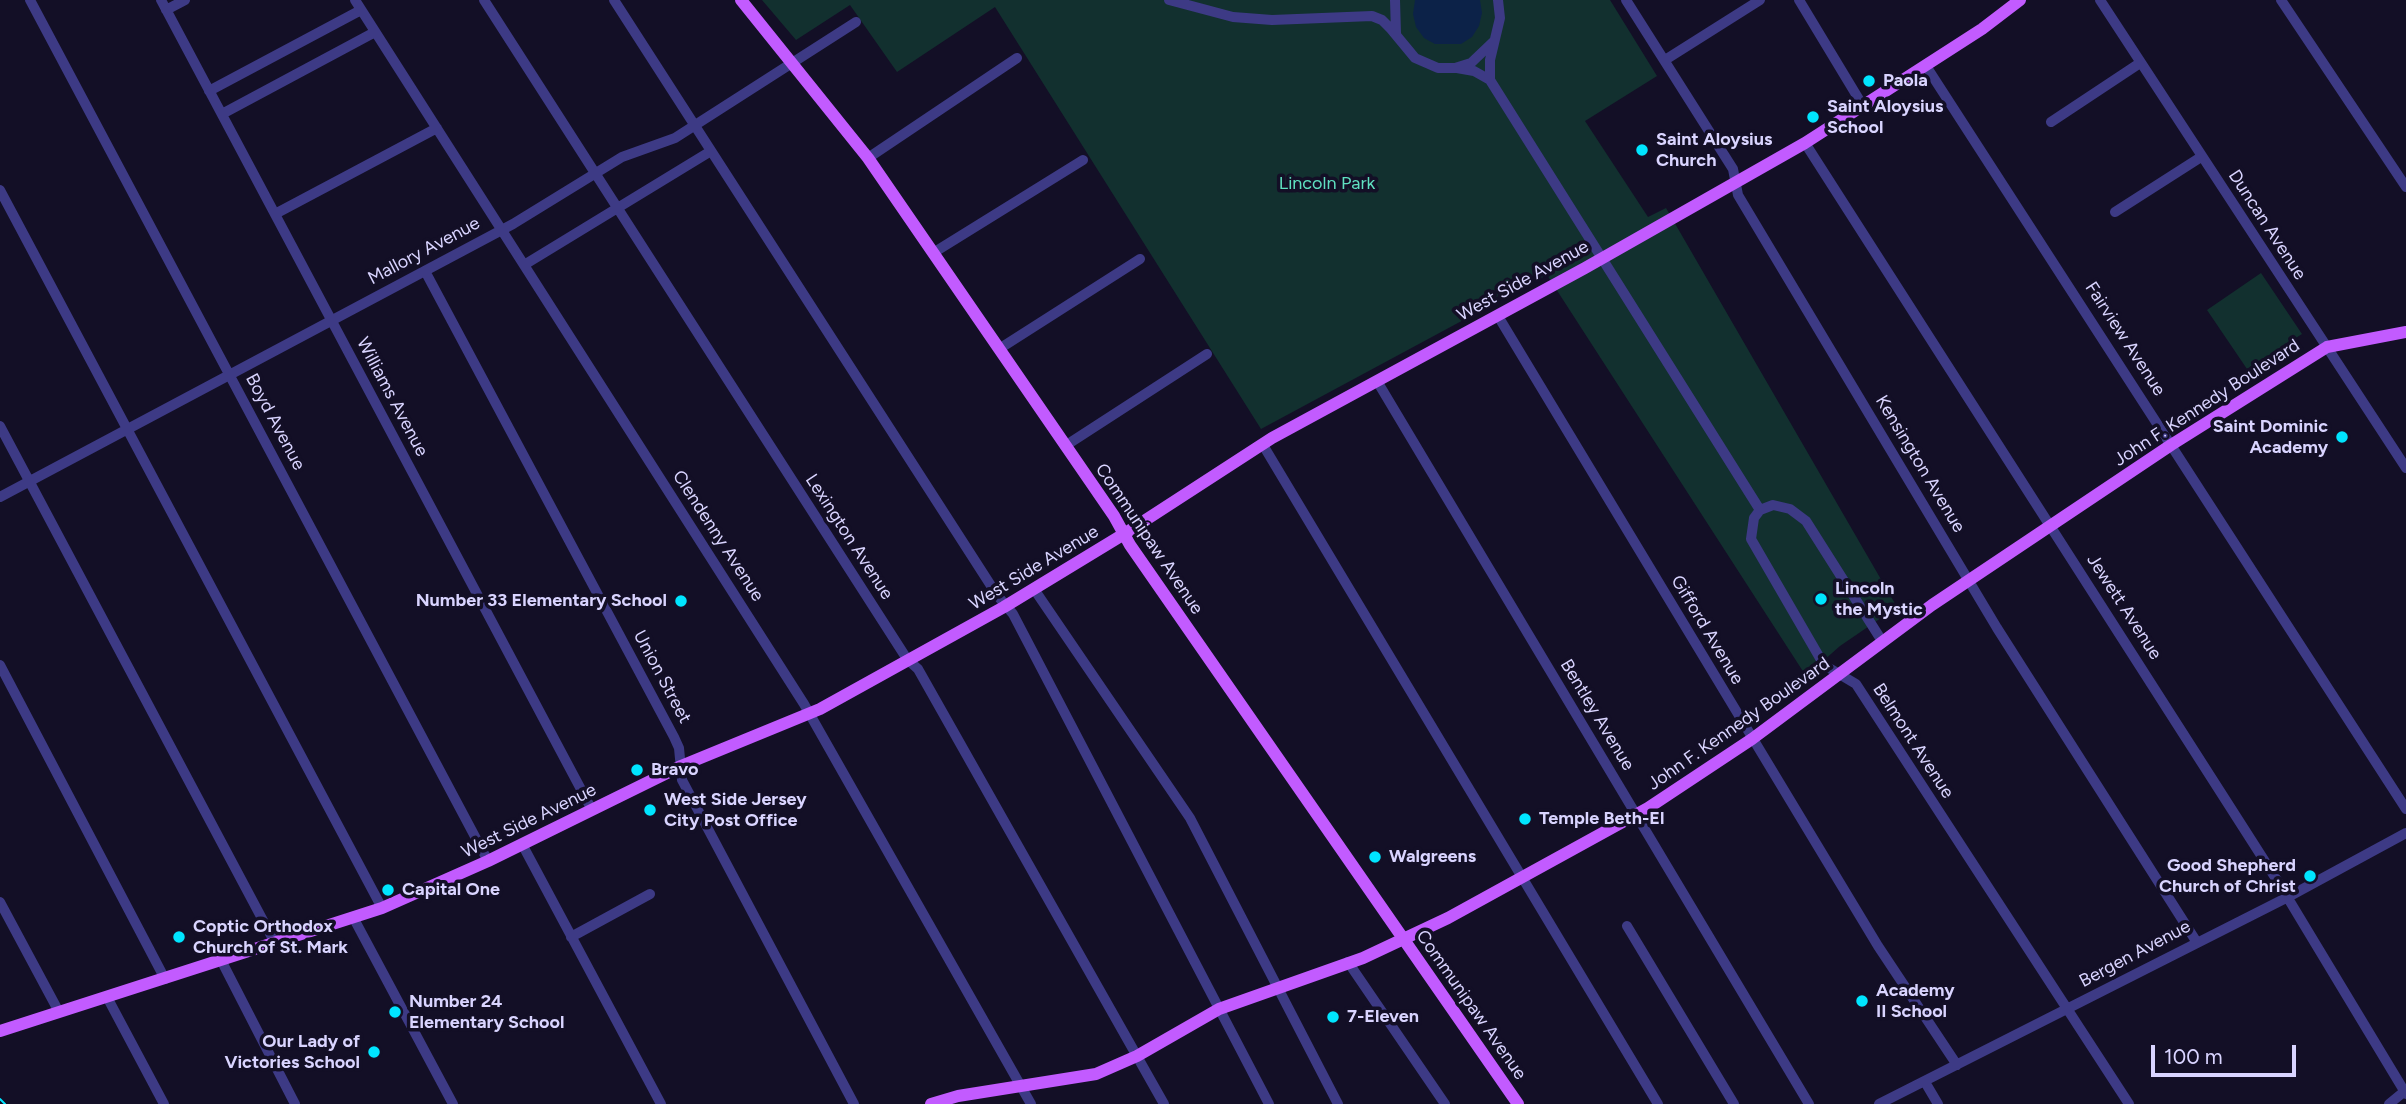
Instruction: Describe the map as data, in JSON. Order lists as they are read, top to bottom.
{
  "streets": {
    "main road": ["West Side Avenue", "John F. Kennedy Boulevard", "Communipaw Avenue"],
    "street": [
      "Duncan Avenue",
      "Mallory Avenue",
      "Fairview Avenue",
      "Williams Avenue",
      "Boyd Avenue",
      "Kensington Avenue",
      "Clendenny Avenue",
      "Lexington Avenue",
      "Jewett Avenue",
      "Gifford Avenue",
      "Union Street",
      "Bentley Avenue",
      "Belmont Avenue",
      "Bergen Avenue"
    ]
  },
  "crossings": [
    ["Duncan Avenue", "John F. Kennedy Boulevard"],
    ["Mallory Avenue", "Williams Avenue"],
    ["Mallory Avenue", "Boyd Avenue"],
    ["Mallory Avenue", "Clendenny Avenue"],
    ["Mallory Avenue", "Lexington Avenue"],
    ["Mallory Avenue", "Communipaw Avenue"],
    ["Mallory Avenue", "Union Street"],
    ["West Side Avenue", "Fairview Avenue"],
    ["West Side Avenue", "Williams Avenue"],
    ["West Side Avenue", "Boyd Avenue"],
    ["West Side Avenue", "Kensington Avenue"],
    ["West Side Avenue", "Clendenny Avenue"],
    ["West Side Avenue", "Lexington Avenue"],
    ["West Side Avenue", "Communipaw Avenue"],
    ["West Side Avenue", "Jewett Avenue"],
    ["West Side Avenue", "Gifford Avenue"],
    ["West Side Avenue", "Union Street"],
    ["West Side Avenue", "Bentley Avenue"],
    ["Fairview Avenue", "John F. Kennedy Boulevard"],
    ["John F. Kennedy Boulevard", "Kensington Avenue"],
    ["John F. Kennedy Boulevard", "Clendenny Avenue"],
    ["John F. Kennedy Boulevard", "Lexington Avenue"],
    ["John F. Kennedy Boulevard", "Communipaw Avenue"],
    ["John F. Kennedy Boulevard", "Jewett Avenue"],
    ["John F. Kennedy Boulevard", "Gifford Avenue"],
    ["John F. Kennedy Boulevard", "Bentley Avenue"],
    ["John F. Kennedy Boulevard", "Belmont Avenue"],
    ["Kensington Avenue", "Bergen Avenue"],
    ["Jewett Avenue", "Bergen Avenue"],
    ["Gifford Avenue", "Bergen Avenue"],
    ["Belmont Avenue", "Bergen Avenue"]
  ],
  "parks": ["Lincoln Park"],
  "places": [
    "Paola",
    "Saint Aloysius School",
    "Saint Aloysius Church",
    "Saint Dominic Academy",
    "Lincoln the Mystic",
    "Number 33 Elementary School",
    "Bravo",
    "West Side Jersey City Post Office",
    "Temple Beth-El",
    "Walgreens",
    "Good Shepherd Church of Christ",
    "Capital One",
    "Coptic Orthodox Church of St. Mark",
    "Academy II School",
    "Number 24 Elementary School",
    "7-Eleven",
    "Our Lady of Victories School"
  ],
  "scale_bar": "100 m"
}
